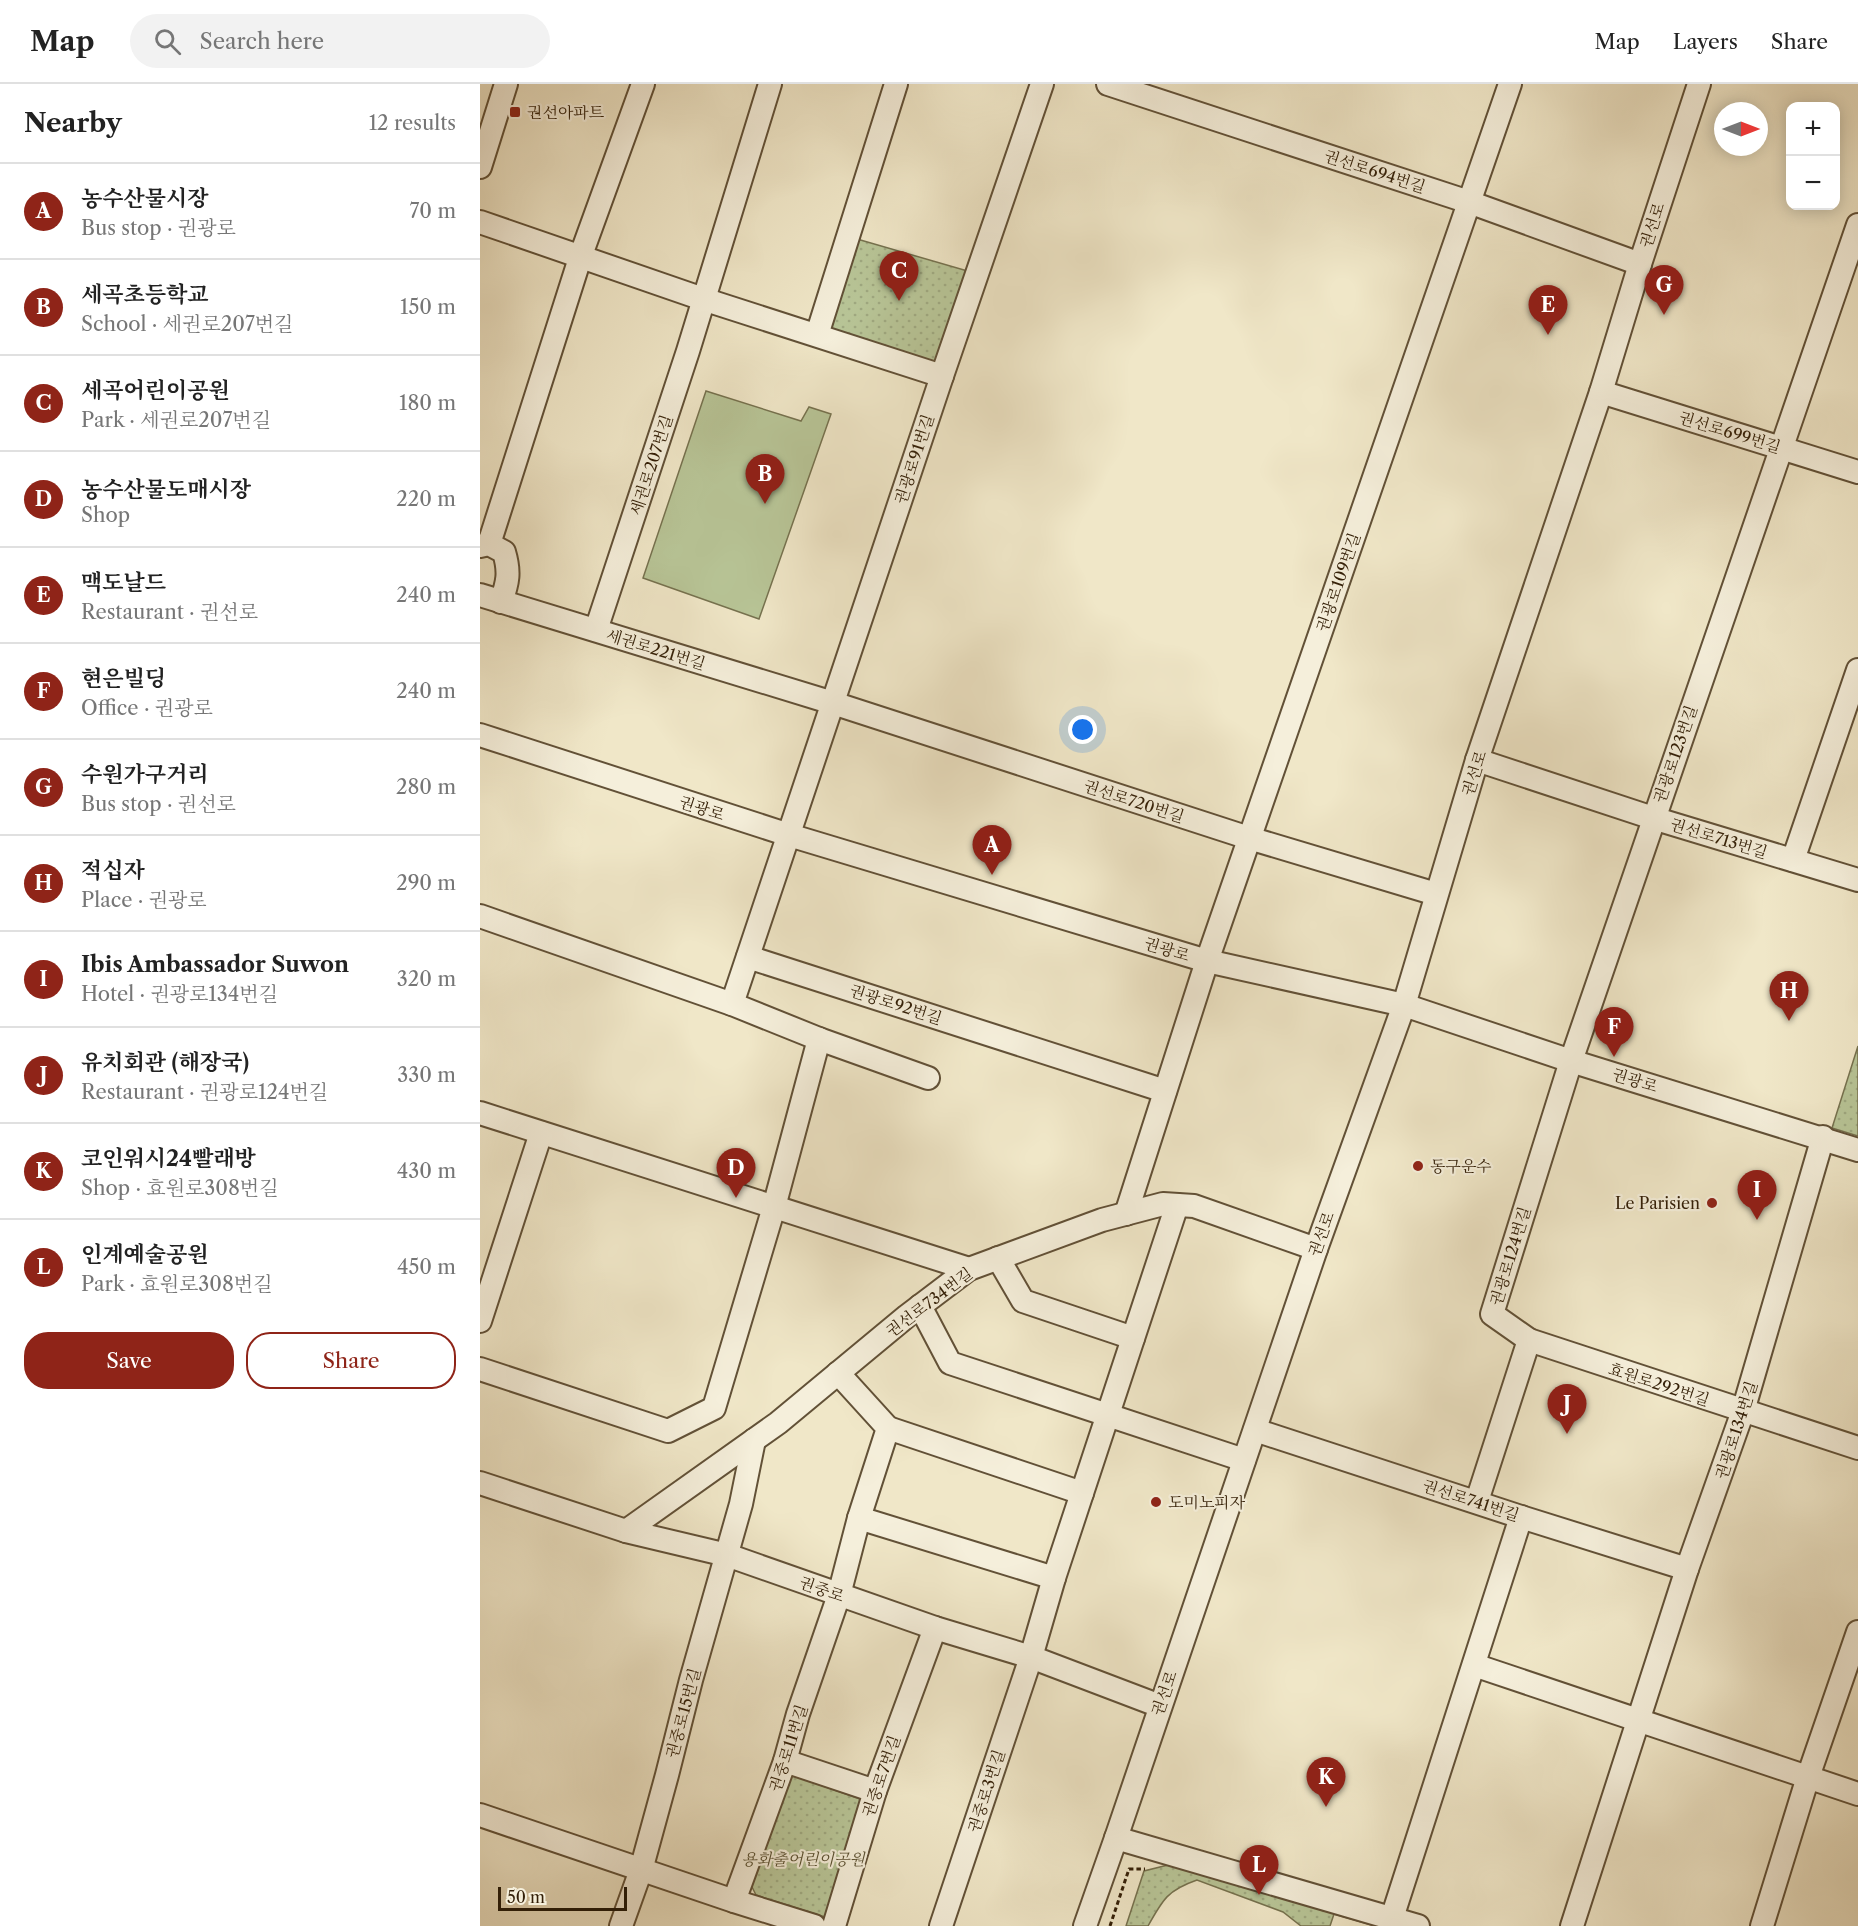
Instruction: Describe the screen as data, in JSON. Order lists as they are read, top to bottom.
{
  "streets": {
    "street": [
      "권선로694번길",
      "권선로",
      "권선로699번길",
      "권광로91번길",
      "세권로207번길",
      "권광로109번길",
      "세권로221번길",
      "권광로123번길",
      "권선로720번길",
      "권광로",
      "권선로713번길",
      "권광로92번길",
      "권광로124번길",
      "권선로734번길",
      "효원로292번길",
      "권광로134번길",
      "권선로741번길",
      "권중로",
      "권중로15번길",
      "권중로11번길",
      "권중로7번길",
      "권중로3번길"
    ]
  },
  "crossings": [
    ["권선로694번길", "권선로"],
    ["권선로694번길", "권광로109번길"],
    ["권선로", "권선로699번길"],
    ["권선로", "권선로720번길"],
    ["권선로", "권광로"],
    ["권선로", "권선로713번길"],
    ["권선로", "권선로734번길"],
    ["권선로", "권선로741번길"],
    ["권선로", "권중로"],
    ["권선로699번길", "권광로123번길"],
    ["권광로91번길", "세권로221번길"],
    ["권광로91번길", "권선로720번길"],
    ["권광로91번길", "권광로"],
    ["세권로207번길", "세권로221번길"],
    ["권광로109번길", "권선로720번길"],
    ["권광로109번길", "권광로"],
    ["권광로109번길", "권광로92번길"],
    ["권광로109번길", "권선로734번길"],
    ["세권로221번길", "권선로720번길"],
    ["권광로123번길", "권광로"],
    ["권광로123번길", "권선로713번길"],
    ["권광로123번길", "권광로124번길"],
    ["권광로", "권광로124번길"],
    ["권광로", "권광로134번길"],
    ["권광로124번길", "효원로292번길"],
    ["권선로734번길", "권중로"],
    ["권선로734번길", "권중로15번길"],
    ["권선로734번길", "권중로3번길"],
    ["효원로292번길", "권광로134번길"],
    ["권광로134번길", "권선로741번길"],
    ["권중로", "권중로15번길"],
    ["권중로", "권중로11번길"],
    ["권중로", "권중로7번길"],
    ["권중로", "권중로3번길"]
  ],
  "parks": ["용화출어린이공원"],
  "places": {
    "transit": ["권선아파트"],
    "other": ["동구운수", "Le Parisien", "도미노피자"]
  },
  "scale_bar": "50 m",
  "north": "right",
  "page": {
    "header": "Map",
    "search": "Search here",
    "nav": ["Map", "Layers", "Share"],
    "heading": ["Nearby", "12 results"],
    "map_buttons": ["+", "−"],
    "list": [
      {
        "mark": "A",
        "name": "농수산물시장",
        "note": "Bus stop · 권광로",
        "value": "70 m"
      },
      {
        "mark": "B",
        "name": "세곡초등학교",
        "note": "School · 세권로207번길",
        "value": "150 m"
      },
      {
        "mark": "C",
        "name": "세곡어린이공원",
        "note": "Park · 세권로207번길",
        "value": "180 m"
      },
      {
        "mark": "D",
        "name": "농수산물도매시장",
        "note": "Shop",
        "value": "220 m"
      },
      {
        "mark": "E",
        "name": "맥도날드",
        "note": "Restaurant · 권선로",
        "value": "240 m"
      },
      {
        "mark": "F",
        "name": "현은빌딩",
        "note": "Office · 권광로",
        "value": "240 m"
      },
      {
        "mark": "G",
        "name": "수원가구거리",
        "note": "Bus stop · 권선로",
        "value": "280 m"
      },
      {
        "mark": "H",
        "name": "적십자",
        "note": "Place · 권광로",
        "value": "290 m"
      },
      {
        "mark": "I",
        "name": "Ibis Ambassador Suwon",
        "note": "Hotel · 권광로134번길",
        "value": "320 m"
      },
      {
        "mark": "J",
        "name": "유치회관 (해장국)",
        "note": "Restaurant · 권광로124번길",
        "value": "330 m"
      },
      {
        "mark": "K",
        "name": "코인워시24빨래방",
        "note": "Shop · 효원로308번길",
        "value": "430 m"
      },
      {
        "mark": "L",
        "name": "인계예술공원",
        "note": "Park · 효원로308번길",
        "value": "450 m"
      }
    ],
    "pins": [
      "C",
      "G",
      "E",
      "B",
      "A",
      "H",
      "F",
      "D",
      "I",
      "J",
      "K",
      "L"
    ],
    "buttons": ["Save", "Share"],
    "scale": "50 m"
  }
}
